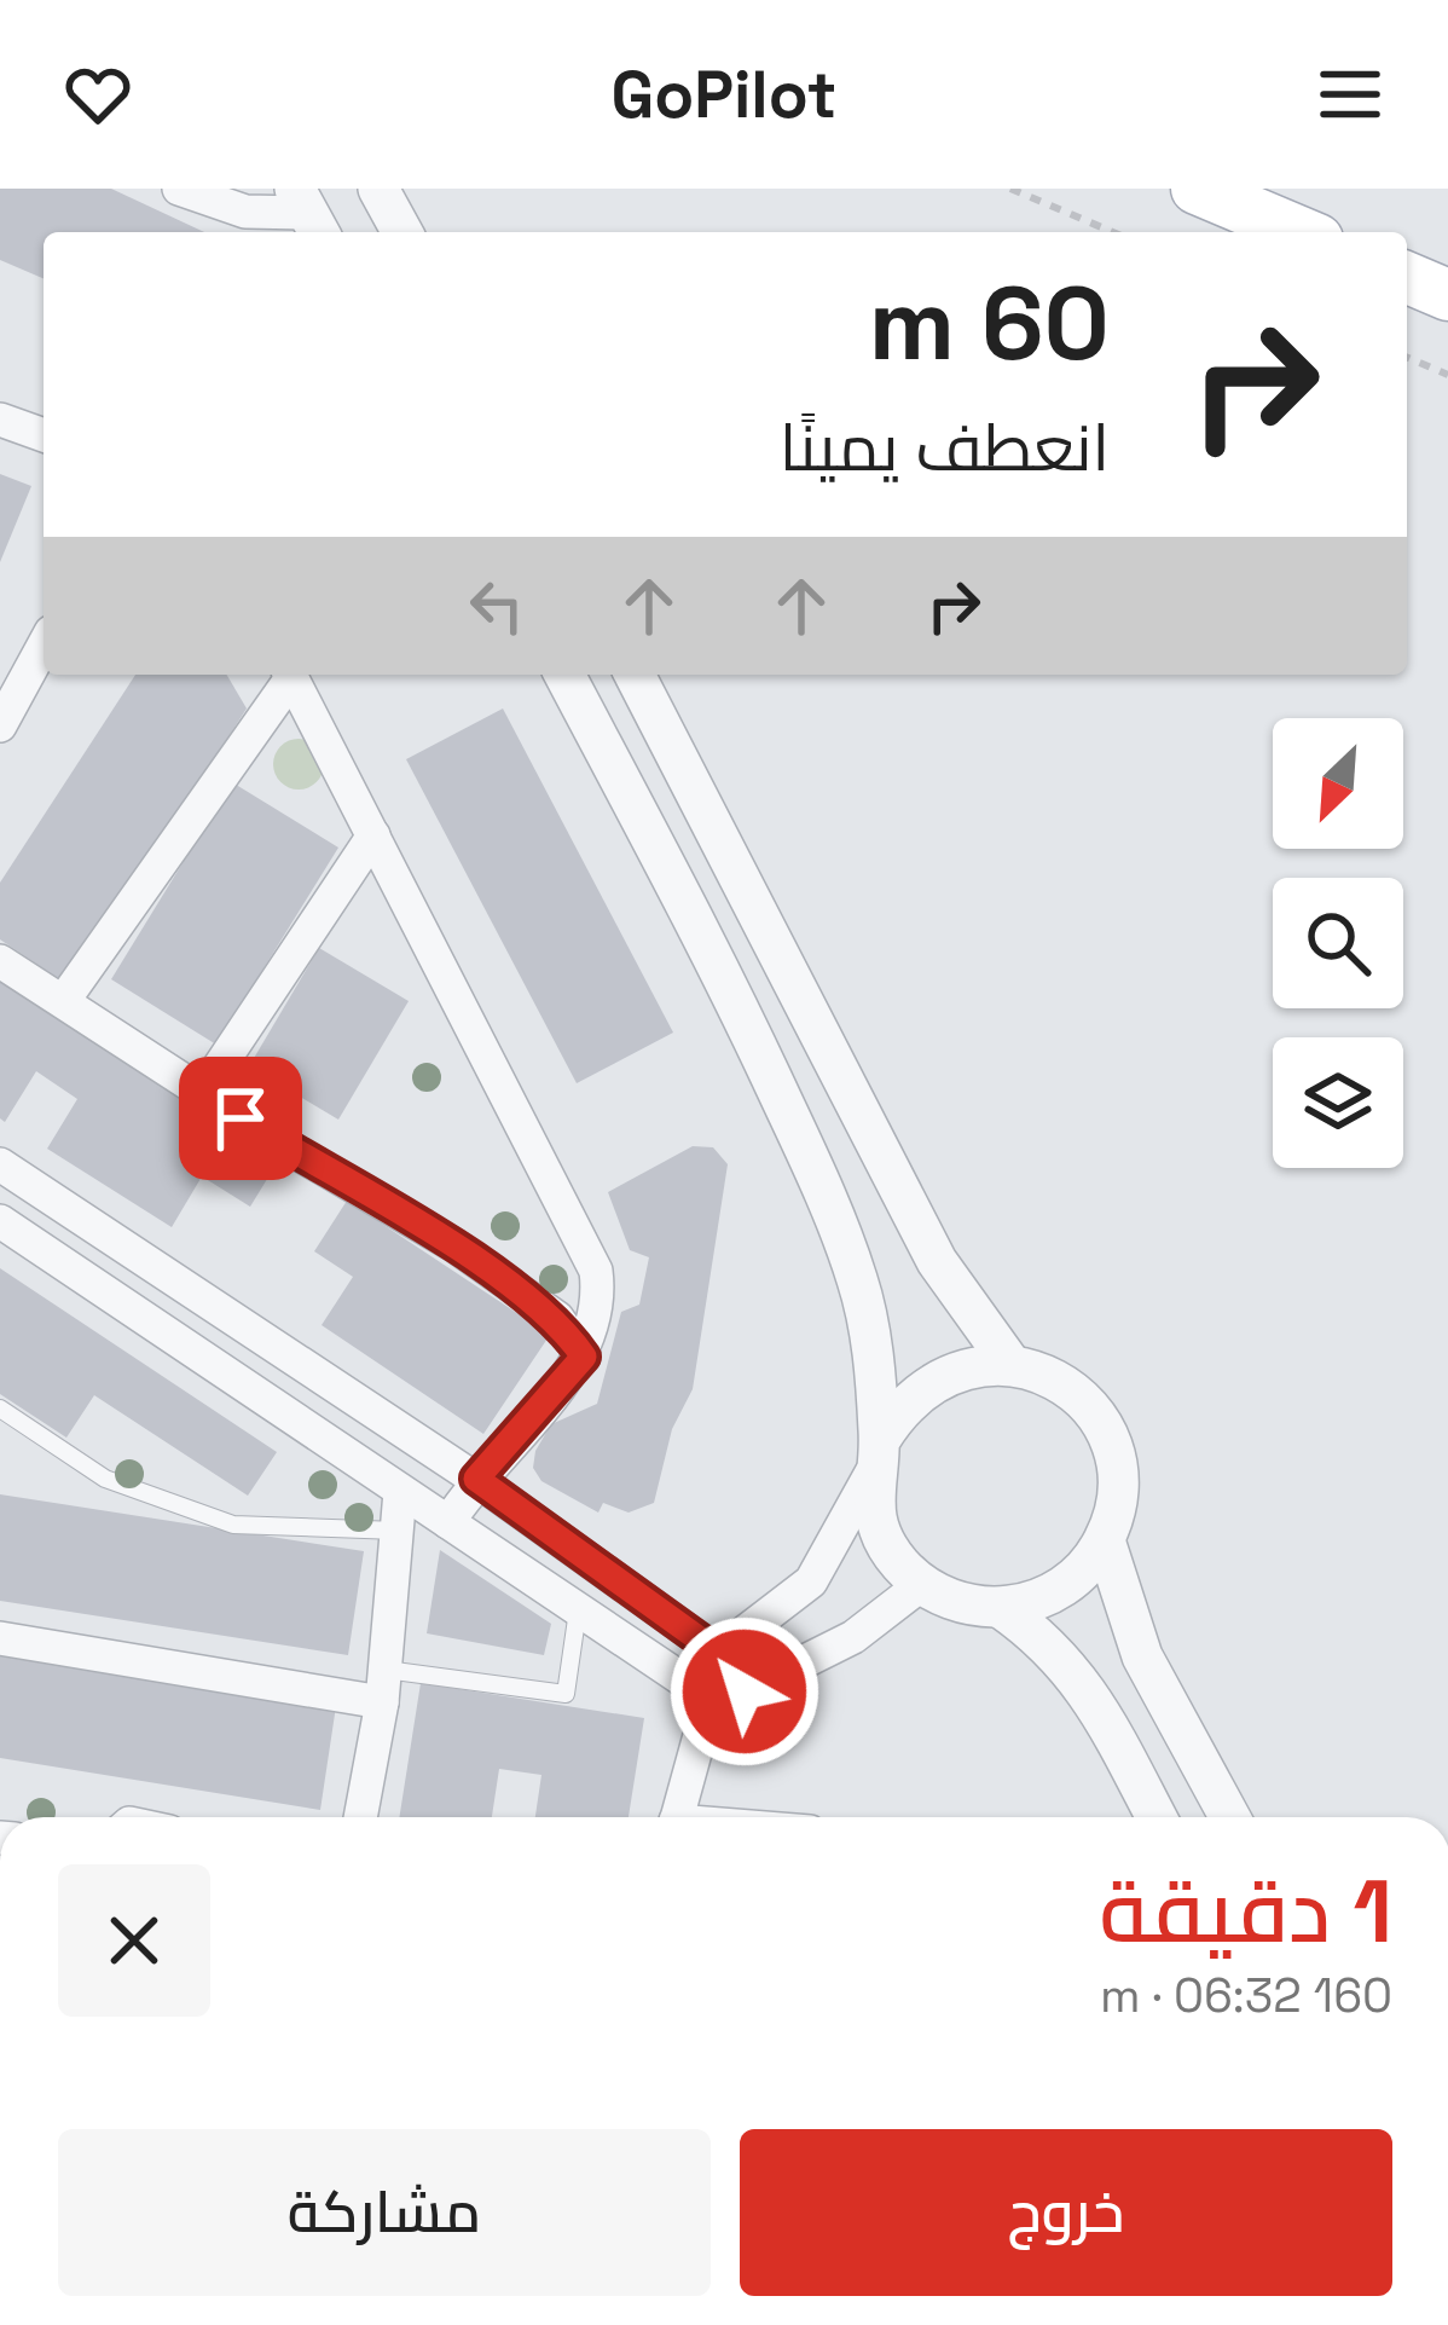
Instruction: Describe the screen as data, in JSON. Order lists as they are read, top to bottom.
{
  "north": "bottom left",
  "page": {
    "header": "GoPilot",
    "turn": ["60 m", "انعطف يمينًا"],
    "heading": ["1 دقيقة", "160 m · 06:32"],
    "buttons": ["خروج", "مشاركة"]
  }
}
